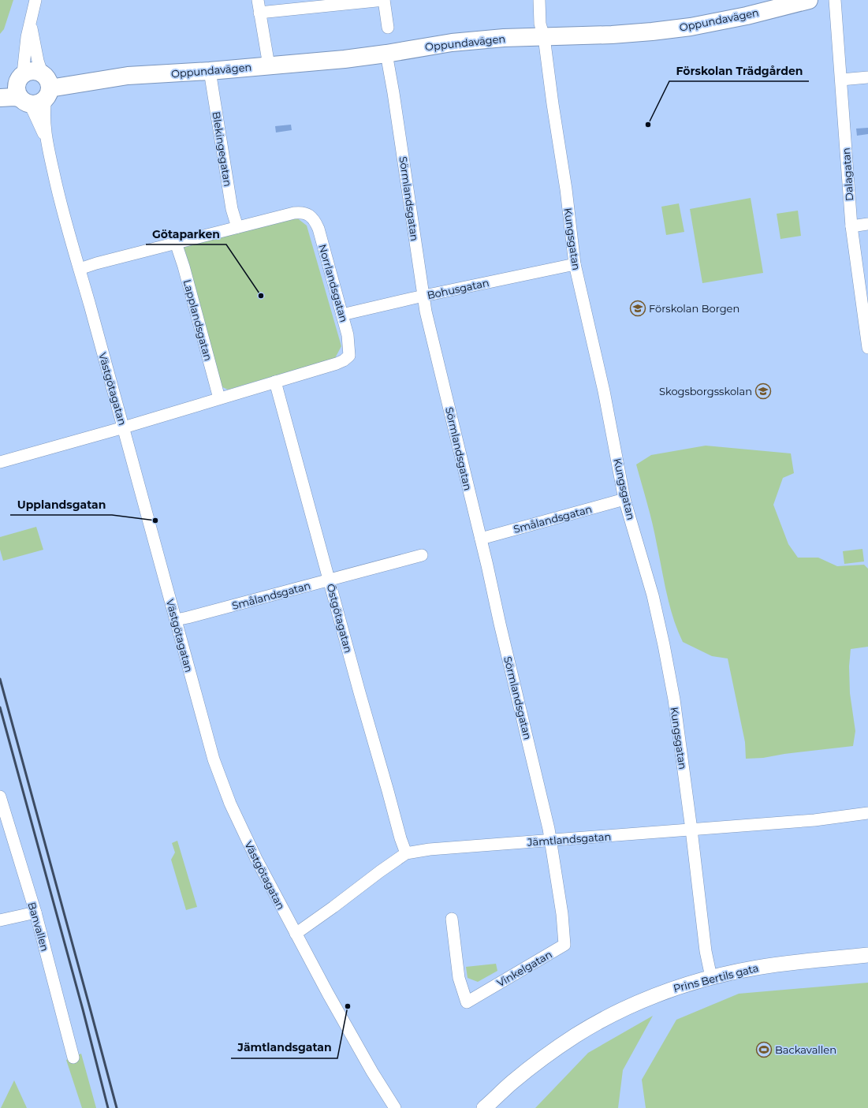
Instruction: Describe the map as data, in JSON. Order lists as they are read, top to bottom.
{
  "streets": {
    "main road": ["Oppundavägen"],
    "street": [
      "Blekingegatan",
      "Dalagatan",
      "Sörmlandsgatan",
      "Kungsgatan",
      "Norrlandsgatan",
      "Bohusgatan",
      "Lapplandsgatan",
      "Västgötagatan",
      "Smålandsgatan",
      "Östgötagatan",
      "Jämtlandsgatan",
      "Banvallen",
      "Vinkelgatan",
      "Prins Bertils gata"
    ]
  },
  "crossings": [
    ["Oppundavägen", "Blekingegatan"],
    ["Oppundavägen", "Sörmlandsgatan"],
    ["Oppundavägen", "Kungsgatan"],
    ["Oppundavägen", "Västgötagatan"],
    ["Blekingegatan", "Norrlandsgatan"],
    ["Sörmlandsgatan", "Bohusgatan"],
    ["Sörmlandsgatan", "Smålandsgatan"],
    ["Sörmlandsgatan", "Jämtlandsgatan"],
    ["Sörmlandsgatan", "Vinkelgatan"],
    ["Kungsgatan", "Bohusgatan"],
    ["Kungsgatan", "Smålandsgatan"],
    ["Kungsgatan", "Jämtlandsgatan"],
    ["Kungsgatan", "Prins Bertils gata"],
    ["Norrlandsgatan", "Bohusgatan"],
    ["Norrlandsgatan", "Östgötagatan"],
    ["Västgötagatan", "Smålandsgatan"],
    ["Västgötagatan", "Jämtlandsgatan"],
    ["Smålandsgatan", "Östgötagatan"],
    ["Östgötagatan", "Jämtlandsgatan"],
    ["Jämtlandsgatan", "Vinkelgatan"]
  ],
  "places": {
    "other": [
      "Förskolan Trädgården",
      "Götaparken",
      "Upplandsgatan",
      "Jämtlandsgatan"
    ],
    "school or university": ["Förskolan Borgen", "Skogsborgsskolan"],
    "sports": ["Backavallen"]
  }
}
